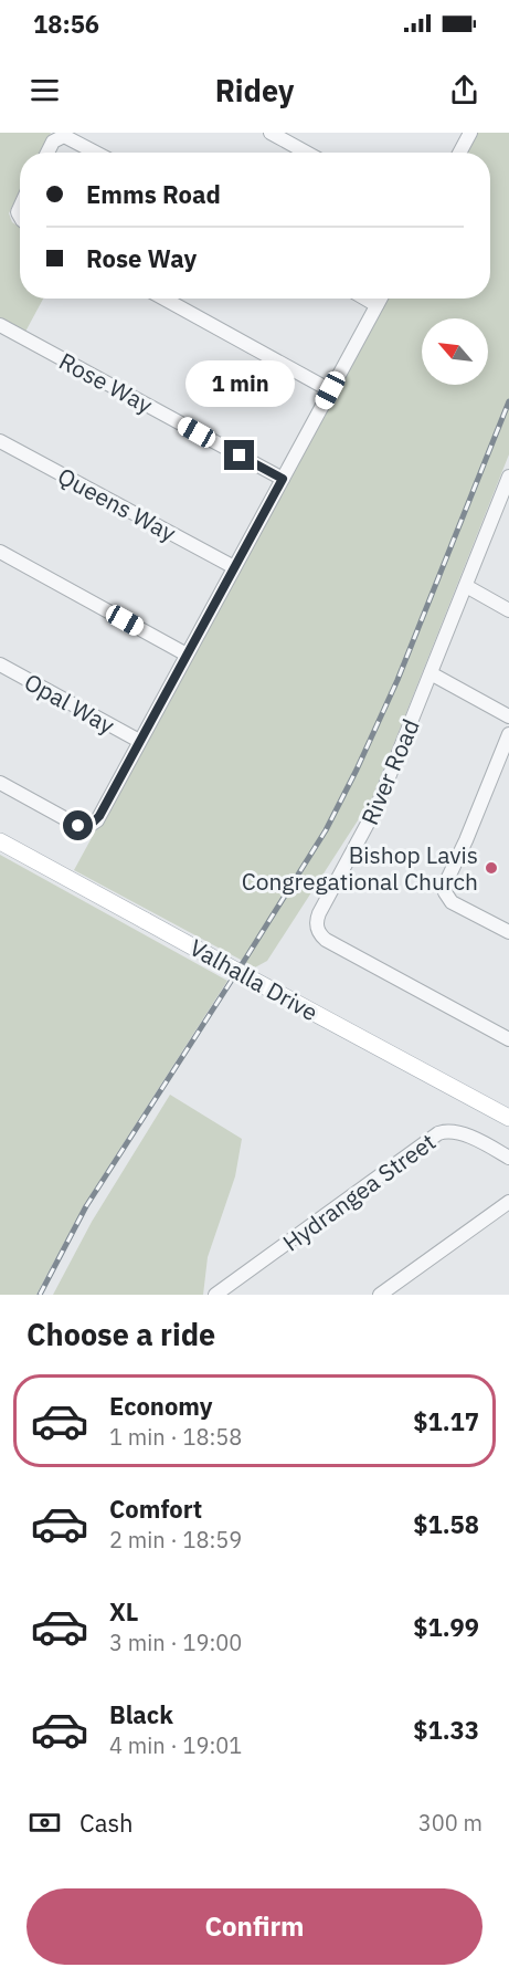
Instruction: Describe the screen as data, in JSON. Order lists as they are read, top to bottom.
{
  "streets": {
    "main road": ["Valhalla Drive"],
    "street": [
      "Rose Way",
      "Queens Way",
      "Opal Way",
      "River Road",
      "Hydrangea Street"
    ]
  },
  "places": ["Bishop Lavis Congregational Church"],
  "north": "top left",
  "page": {
    "status": "18:56",
    "header": "Ridey",
    "banner": ["Emms Road", "Rose Way"],
    "bubble": "1 min",
    "heading": "Choose a ride",
    "list": [
      {
        "name": "Economy",
        "note": "1 min · 18:58",
        "value": "$1.17"
      },
      {
        "name": "Comfort",
        "note": "2 min · 18:59",
        "value": "$1.58"
      },
      {
        "name": "XL",
        "note": "3 min · 19:00",
        "value": "$1.99"
      },
      {
        "name": "Black",
        "note": "4 min · 19:01",
        "value": "$1.33"
      }
    ],
    "pay": ["Cash", "300 m"],
    "buttons": "Confirm"
  }
}
